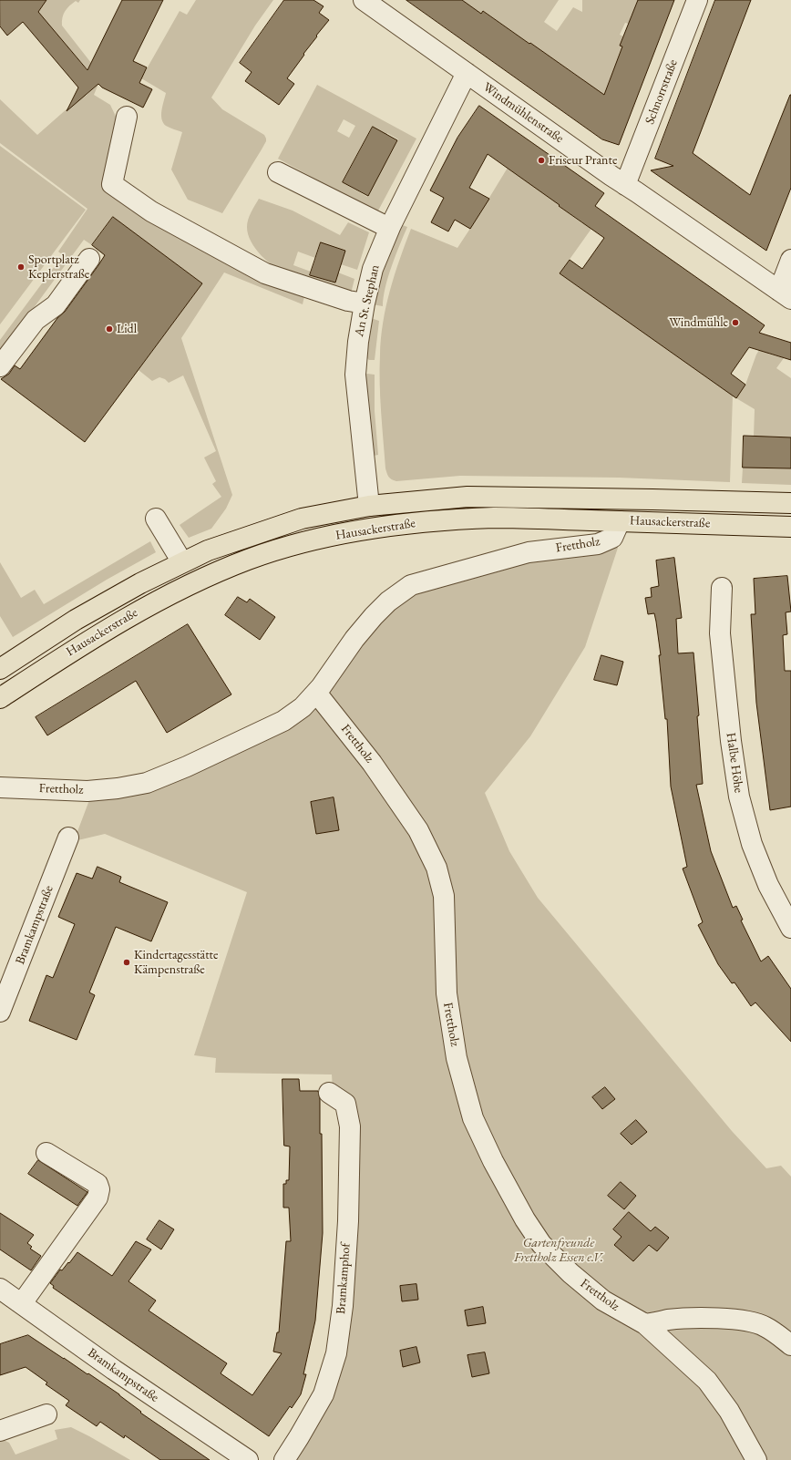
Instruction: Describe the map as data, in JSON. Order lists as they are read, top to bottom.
{
  "streets": {
    "main road": ["Hausackerstraße"],
    "street": [
      "Schnorrstraße",
      "Windmühlenstraße",
      "An St. Stephan",
      "Frettholz",
      "Halbe Höhe",
      "Bramkampstraße",
      "Bramkamphof"
    ]
  },
  "crossings": [
    ["Schnorrstraße", "Windmühlenstraße"],
    ["Windmühlenstraße", "An St. Stephan"],
    ["An St. Stephan", "Hausackerstraße"],
    ["Hausackerstraße", "Frettholz"]
  ],
  "parks": ["Gartenfreunde Frettholz Essen e.V."],
  "places": [
    "Friseur Prante",
    "Sportplatz Keplerstraße",
    "Windmühle",
    "Lidl",
    "Kindertagesstätte Kämpenstraße"
  ]
}
